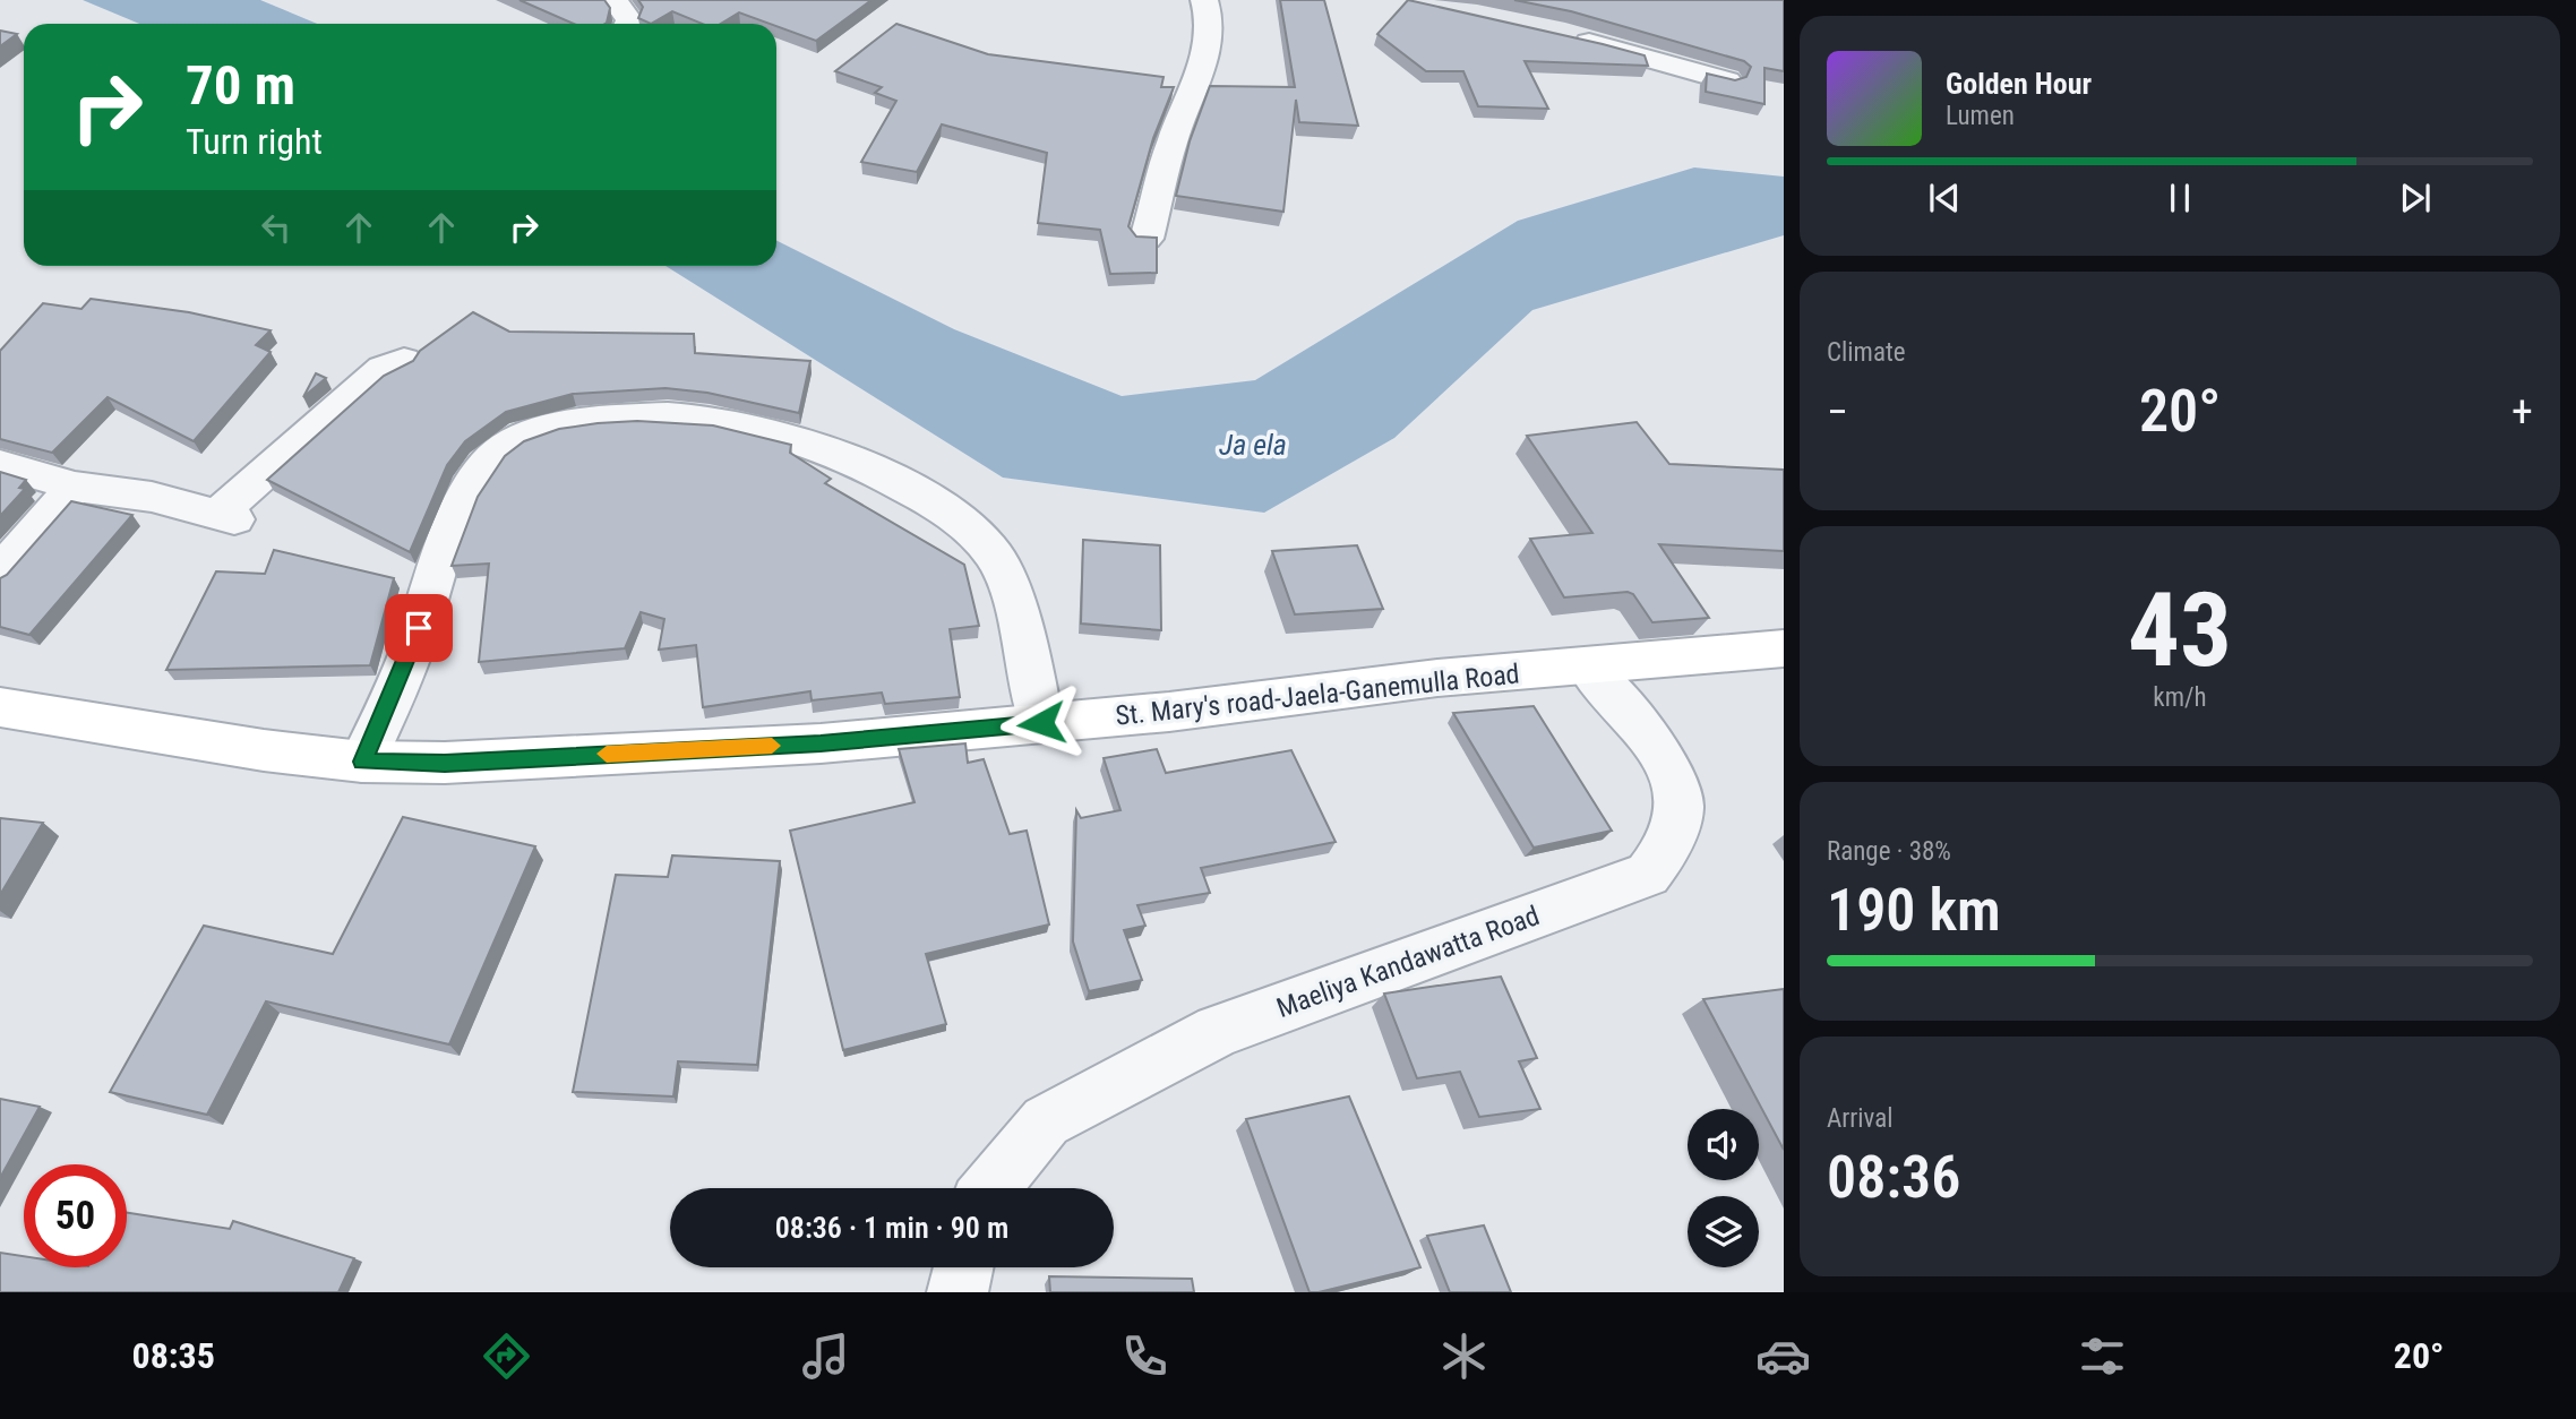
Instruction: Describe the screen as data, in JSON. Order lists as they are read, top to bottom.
{
  "streets": {
    "main road": ["St. Mary's road-Jaela-Ganemulla Road"],
    "street": ["Maeliya Kandawatta Road"]
  },
  "crossings": [
    ["St. Mary's road-Jaela-Ganemulla Road", "Maeliya Kandawatta Road"]
  ],
  "water": ["Ja ela"],
  "page": {
    "turn": ["70 m", "Turn right"],
    "song": ["Golden Hour", "Lumen"],
    "tile": [
      "Climate",
      ["43", "km/h"],
      ["Range · 38%", "190 km"],
      ["Arrival", "08:36"]
    ],
    "heat": ["−", "20°", "+"],
    "limit": "50",
    "trip": "08:36 · 1 min · 90 m",
    "tabs": ["08:35", "20°"]
  }
}
